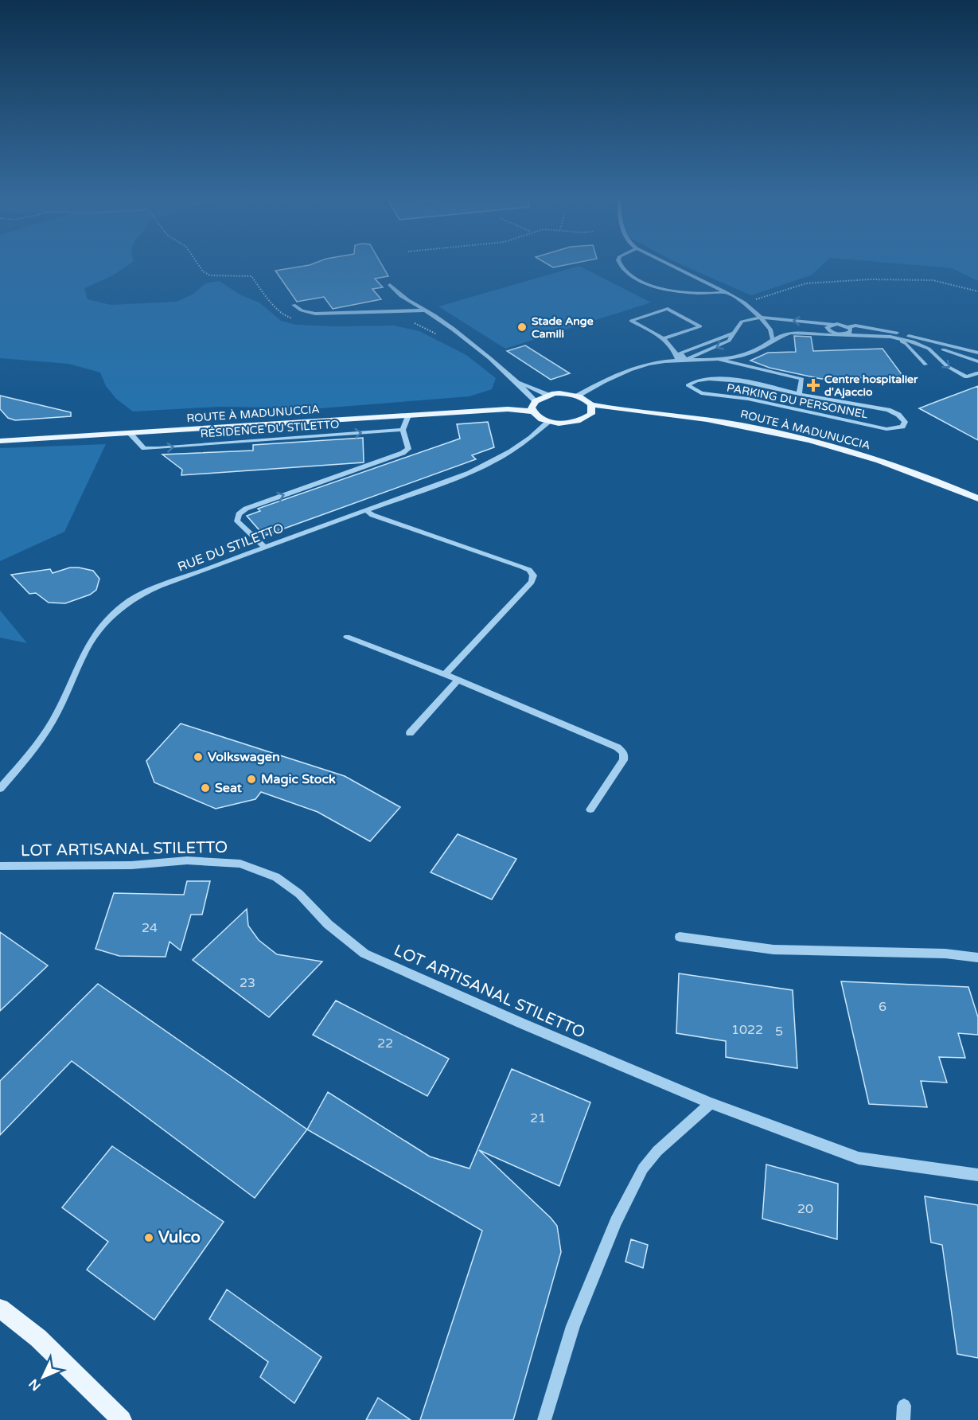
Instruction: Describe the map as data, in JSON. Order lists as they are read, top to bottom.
{
  "streets": {
    "main road": ["ROUTE À MADUNUCCIA"],
    "street": [
      "PARKING DU PERSONNEL",
      "RÉSIDENCE DU STILETTO",
      "RUE DU STILETTO",
      "LOT ARTISANAL STILETTO"
    ]
  },
  "crossings": [
    ["ROUTE À MADUNUCCIA", "RÉSIDENCE DU STILETTO"],
    ["ROUTE À MADUNUCCIA", "RUE DU STILETTO"]
  ],
  "one_way": ["RÉSIDENCE DU STILETTO"],
  "places": {
    "other": [
      "Stade Ange Camili",
      "Volkswagen",
      "Magic Stock",
      "Seat",
      "Vulco"
    ],
    "health": ["Centre hospitalier d'Ajaccio"]
  },
  "house_numbers": [
    "24",
    "23",
    "6",
    "1022",
    "5",
    "22",
    "21",
    "20"
  ],
  "north": "bottom left"
}
